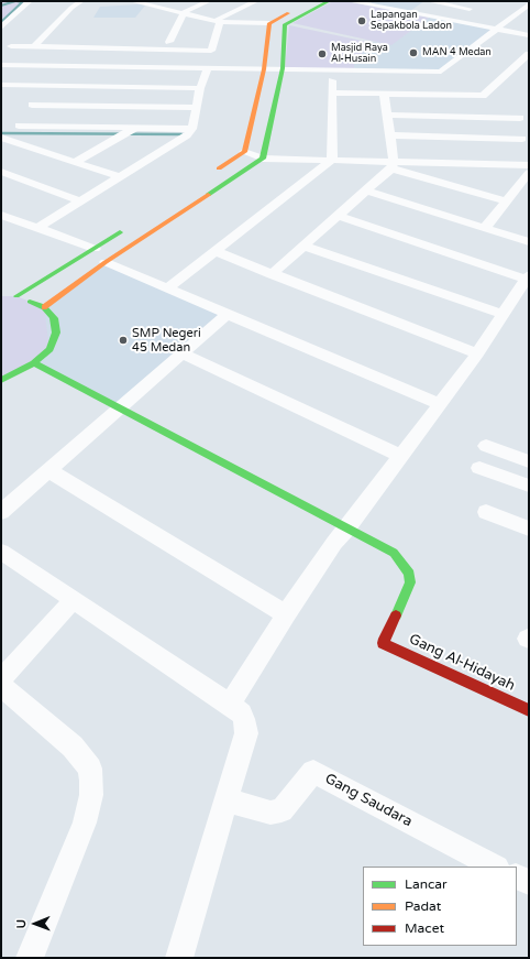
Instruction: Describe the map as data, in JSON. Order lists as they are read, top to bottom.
{
  "streets": {
    "street": ["Gang Al-Hidayah", "Gang Saudara"]
  },
  "places": [
    "Lapangan Sepakbola Ladon",
    "MAN 4 Medan",
    "Masjid Raya Al-Husain",
    "SMP Negeri 45 Medan"
  ],
  "legend": ["Lancar", "Padat", "Macet"],
  "north": "left"
}
